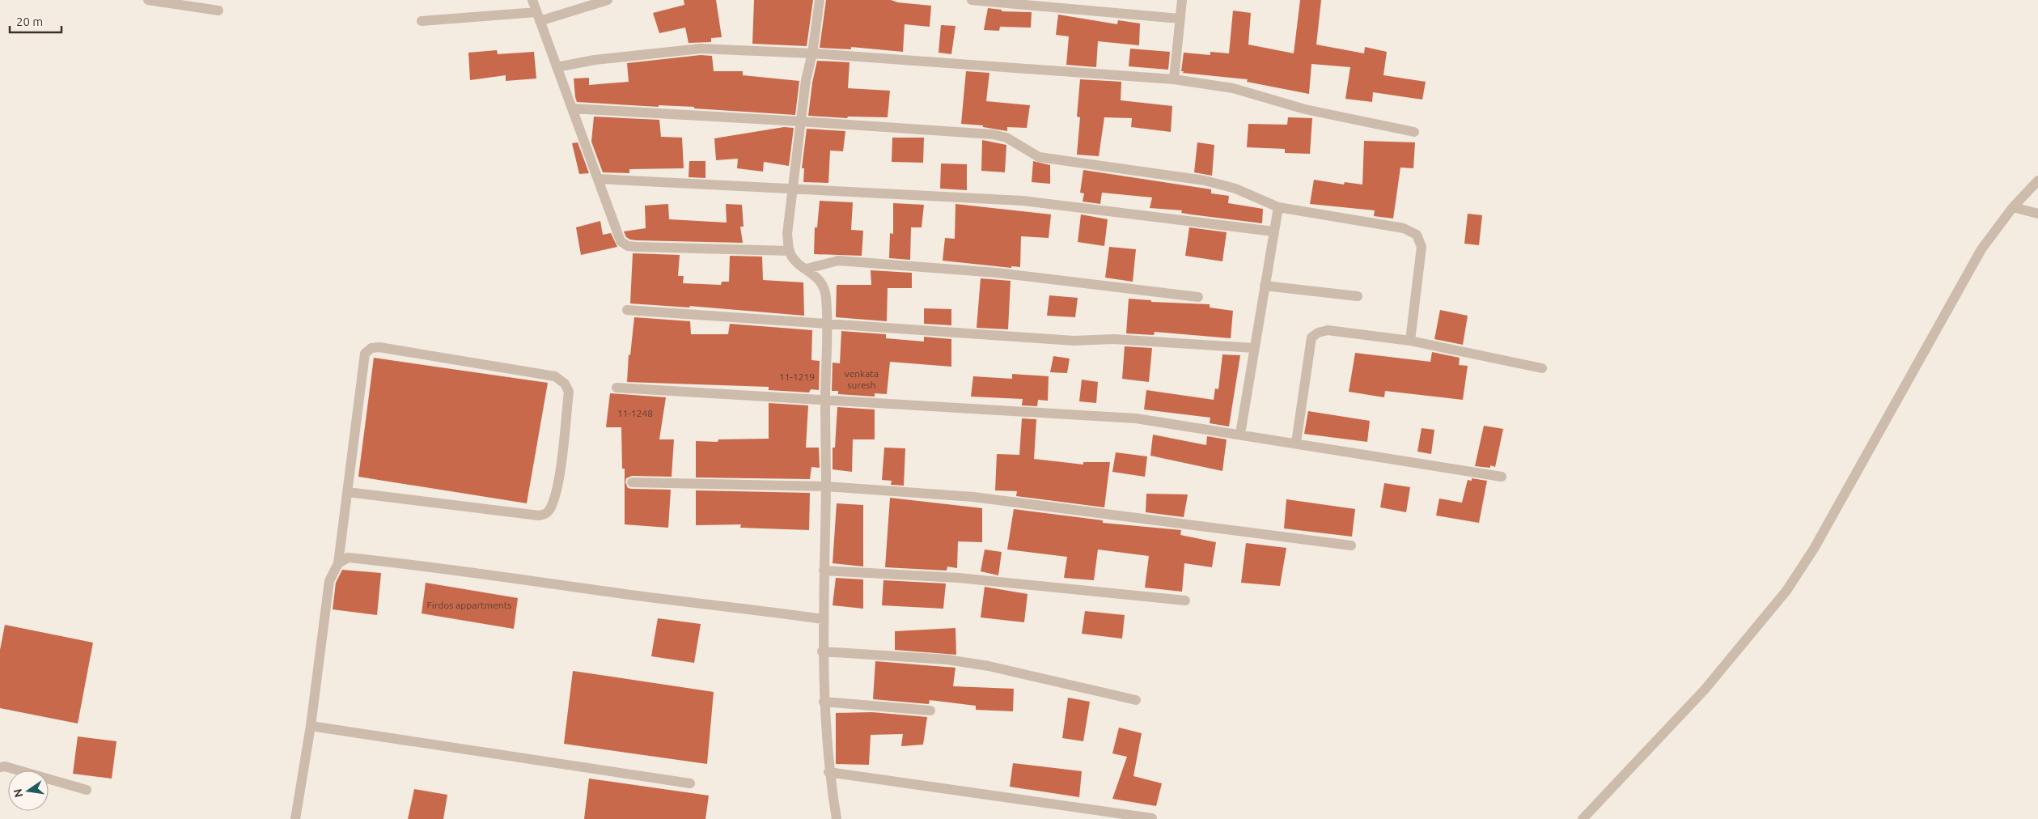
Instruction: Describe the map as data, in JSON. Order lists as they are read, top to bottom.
{
  "house_numbers": [
    "venkata suresh",
    "11-1219",
    "11-1248",
    "Firdos appartments"
  ],
  "scale_bar": "20 m",
  "north": "left"
}
